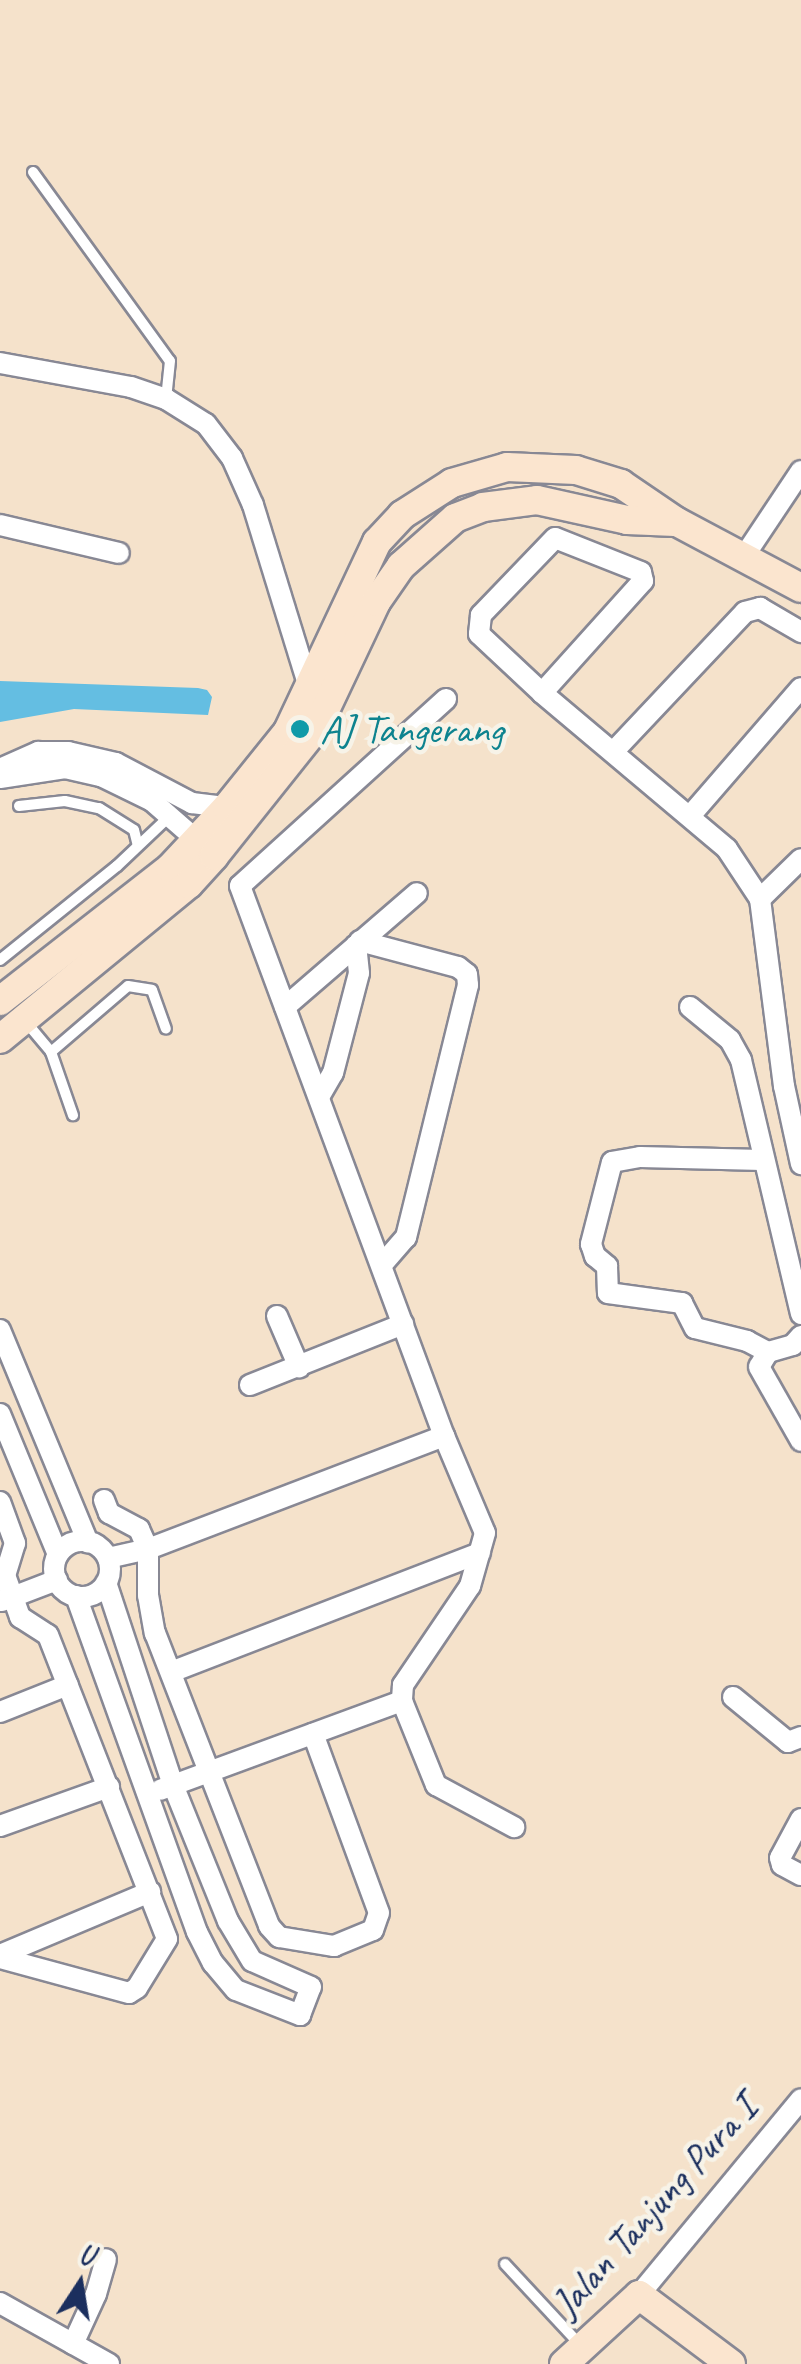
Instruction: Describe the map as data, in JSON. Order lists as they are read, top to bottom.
{
  "streets": {
    "street": ["Jalan Tanjung Pura I"]
  },
  "places": ["AJ Tangerang"],
  "north": "top"
}
